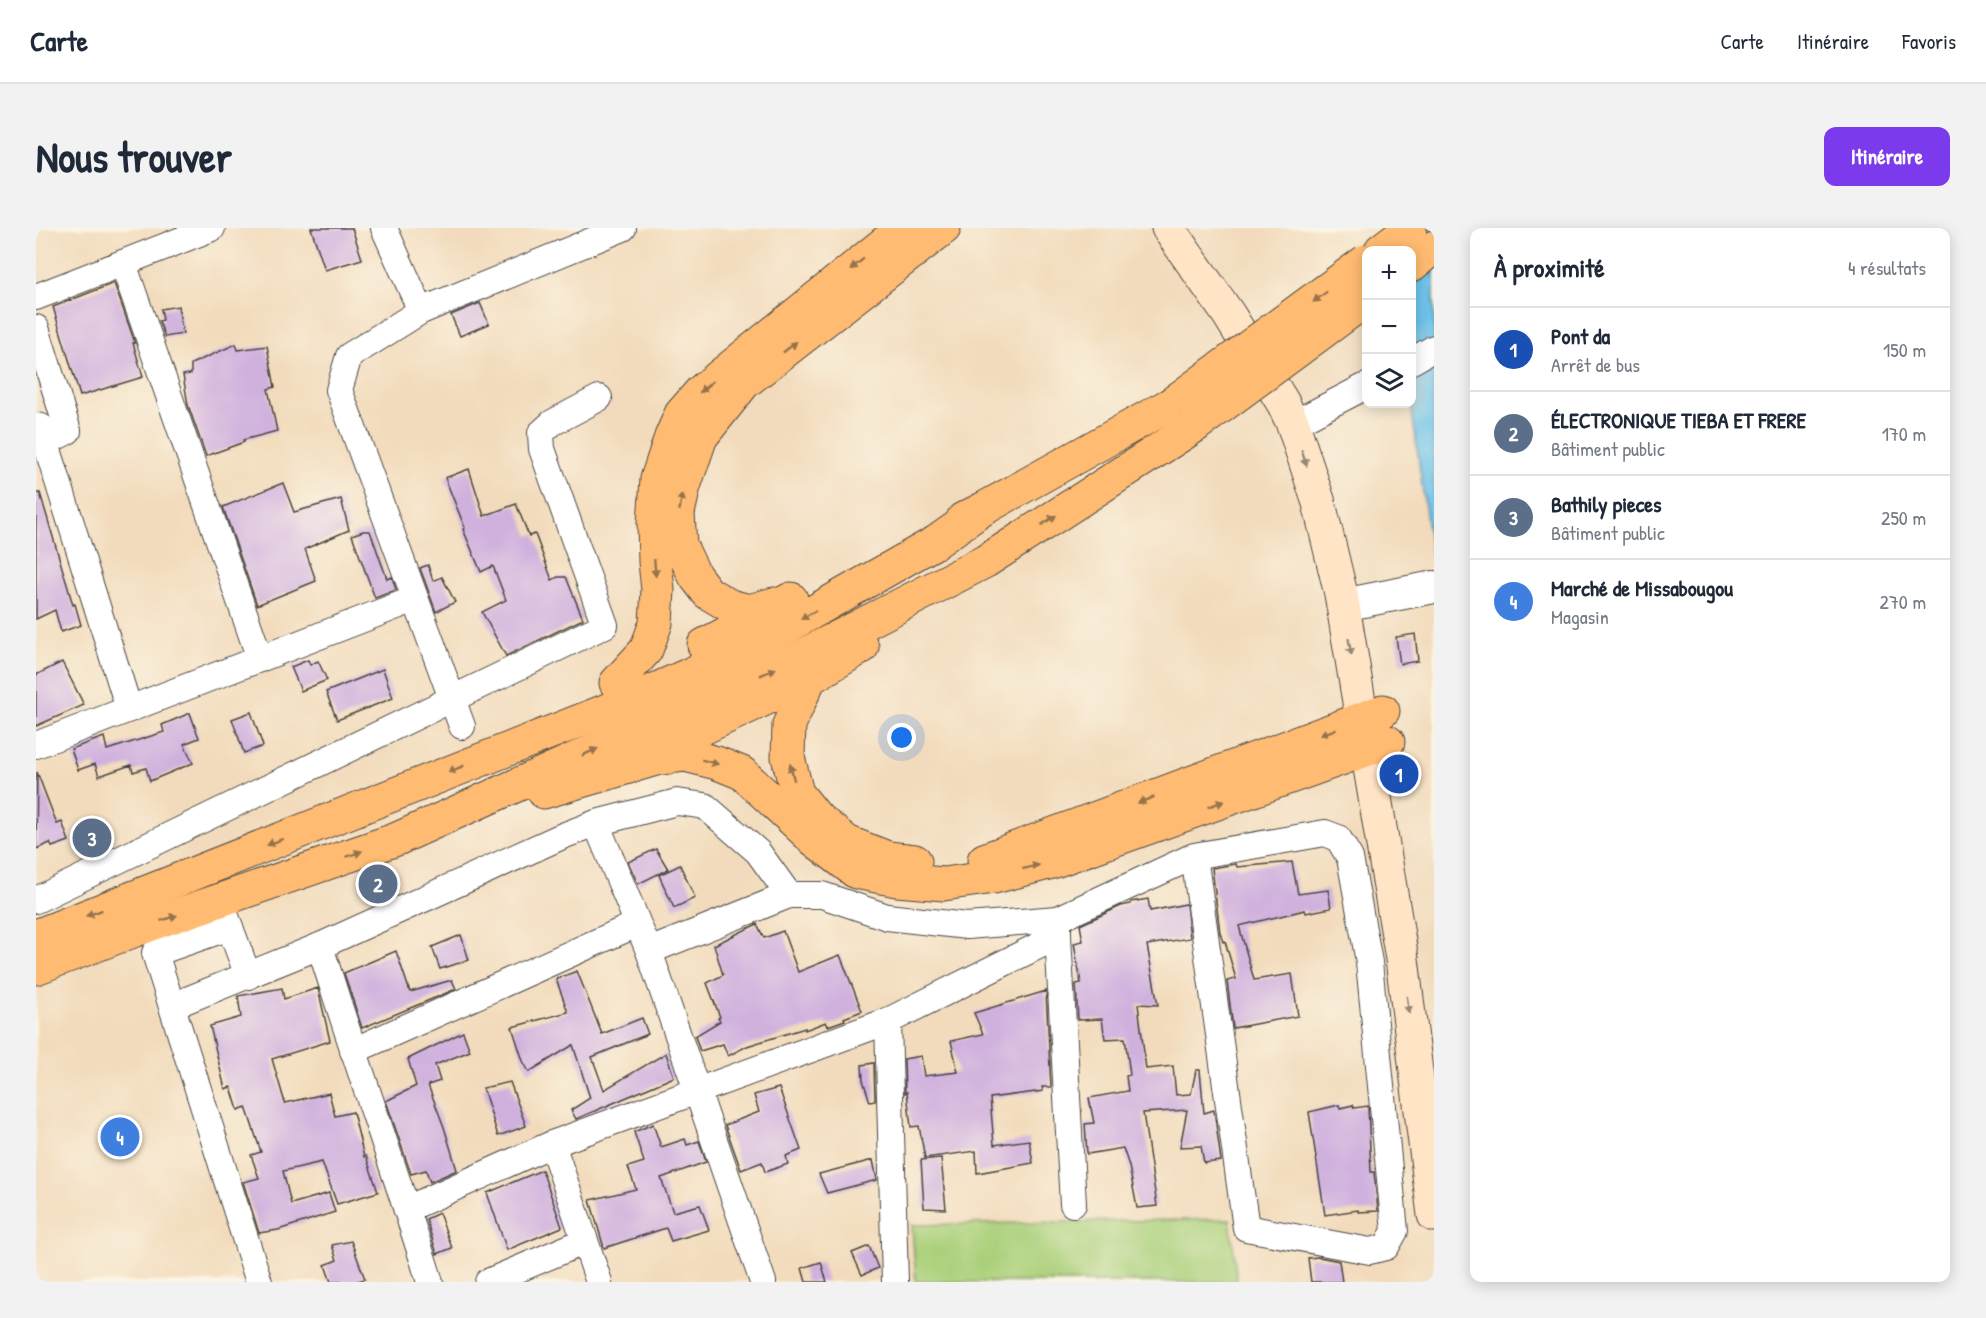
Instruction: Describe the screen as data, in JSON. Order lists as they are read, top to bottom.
{
  "page": {
    "header": "Carte",
    "nav": ["Carte", "Itinéraire", "Favoris"],
    "buttons": "Itinéraire",
    "title": "Nous trouver",
    "heading": ["À proximité", "4 résultats"],
    "map_buttons": ["+", "−"],
    "list": [
      {
        "mark": "1",
        "name": "Pont da",
        "note": "Arrêt de bus",
        "value": "150 m"
      },
      {
        "mark": "2",
        "name": "ÉLECTRONIQUE TIEBA ET FRERE",
        "note": "Bâtiment public",
        "value": "170 m"
      },
      {
        "mark": "3",
        "name": "Bathily pieces",
        "note": "Bâtiment public",
        "value": "250 m"
      },
      {
        "mark": "4",
        "name": "Marché de Missabougou",
        "note": "Magasin",
        "value": "270 m"
      }
    ],
    "pins": [
      "1",
      "3",
      "2",
      "4"
    ]
  }
}
